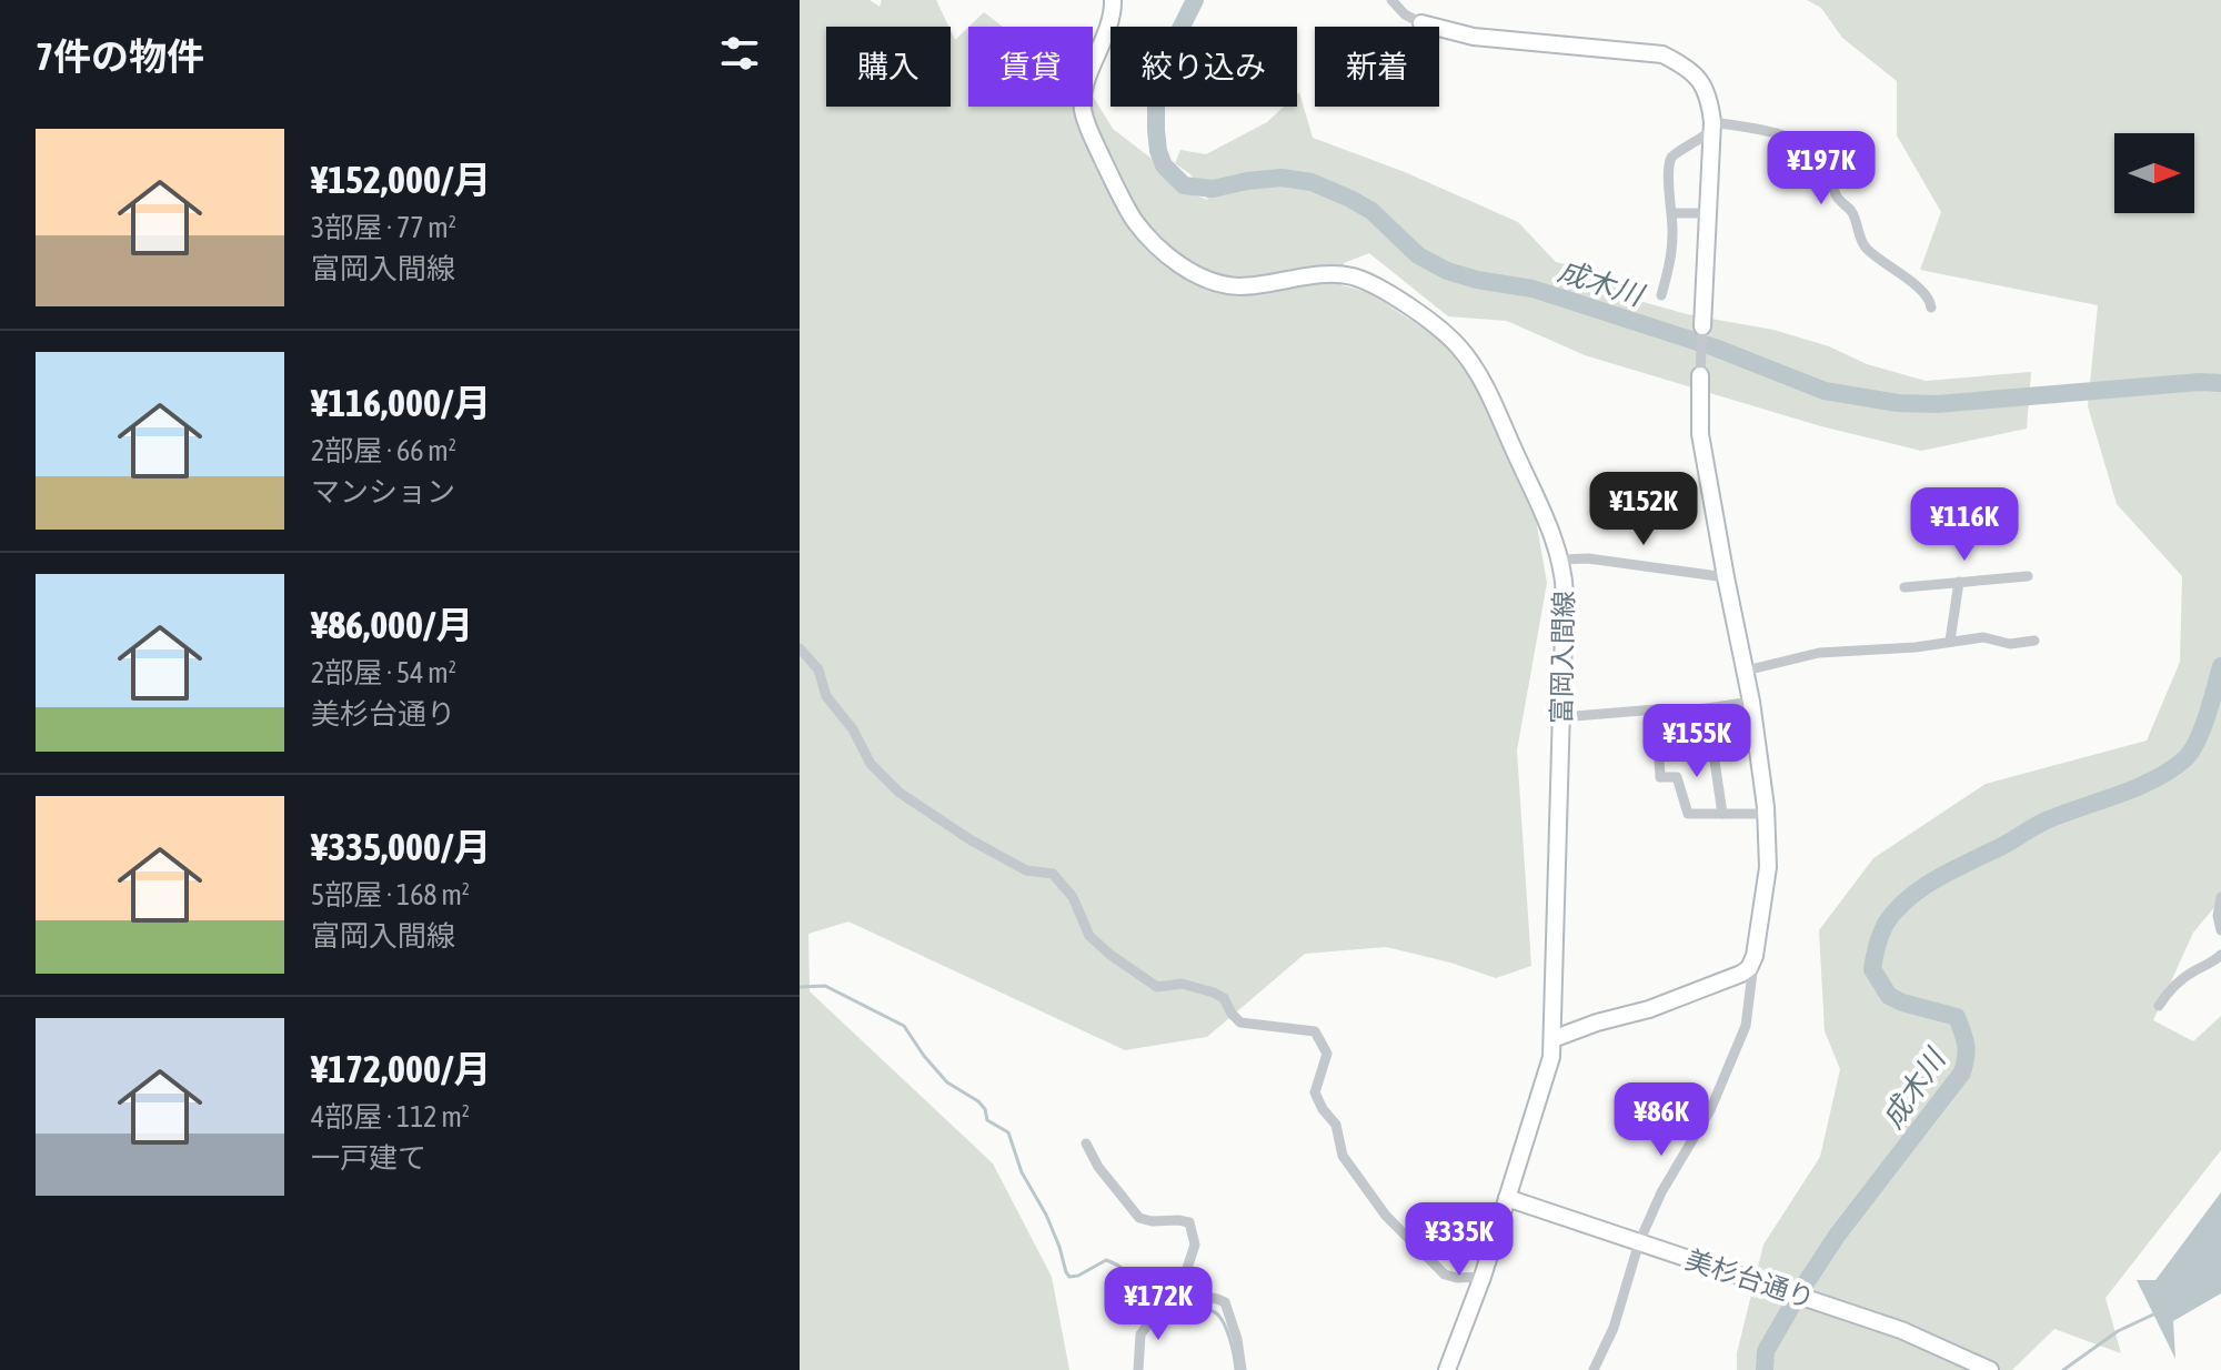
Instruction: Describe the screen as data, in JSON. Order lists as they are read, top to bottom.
{
  "streets": {
    "street": ["富岡入間線", "美杉台通り"]
  },
  "crossings": [
    ["富岡入間線", "美杉台通り"]
  ],
  "water": ["成木川"],
  "north": "right",
  "page": {
    "heading": "7件の物件",
    "chip": [
      "購入",
      "賃貸",
      "絞り込み",
      "新着"
    ],
    "list": [
      {
        "name": "¥152,000/月",
        "note": "3部屋 · 77 m² · 富岡入間線"
      },
      {
        "name": "¥116,000/月",
        "note": "2部屋 · 66 m² · マンション"
      },
      {
        "name": "¥86,000/月",
        "note": "2部屋 · 54 m² · 美杉台通り"
      },
      {
        "name": "¥335,000/月",
        "note": "5部屋 · 168 m² · 富岡入間線"
      },
      {
        "name": "¥172,000/月",
        "note": "4部屋 · 112 m² · 一戸建て"
      }
    ],
    "price": [
      "¥197K",
      "¥152K",
      "¥116K",
      "¥155K",
      "¥86K",
      "¥335K",
      "¥172K"
    ]
  }
}
